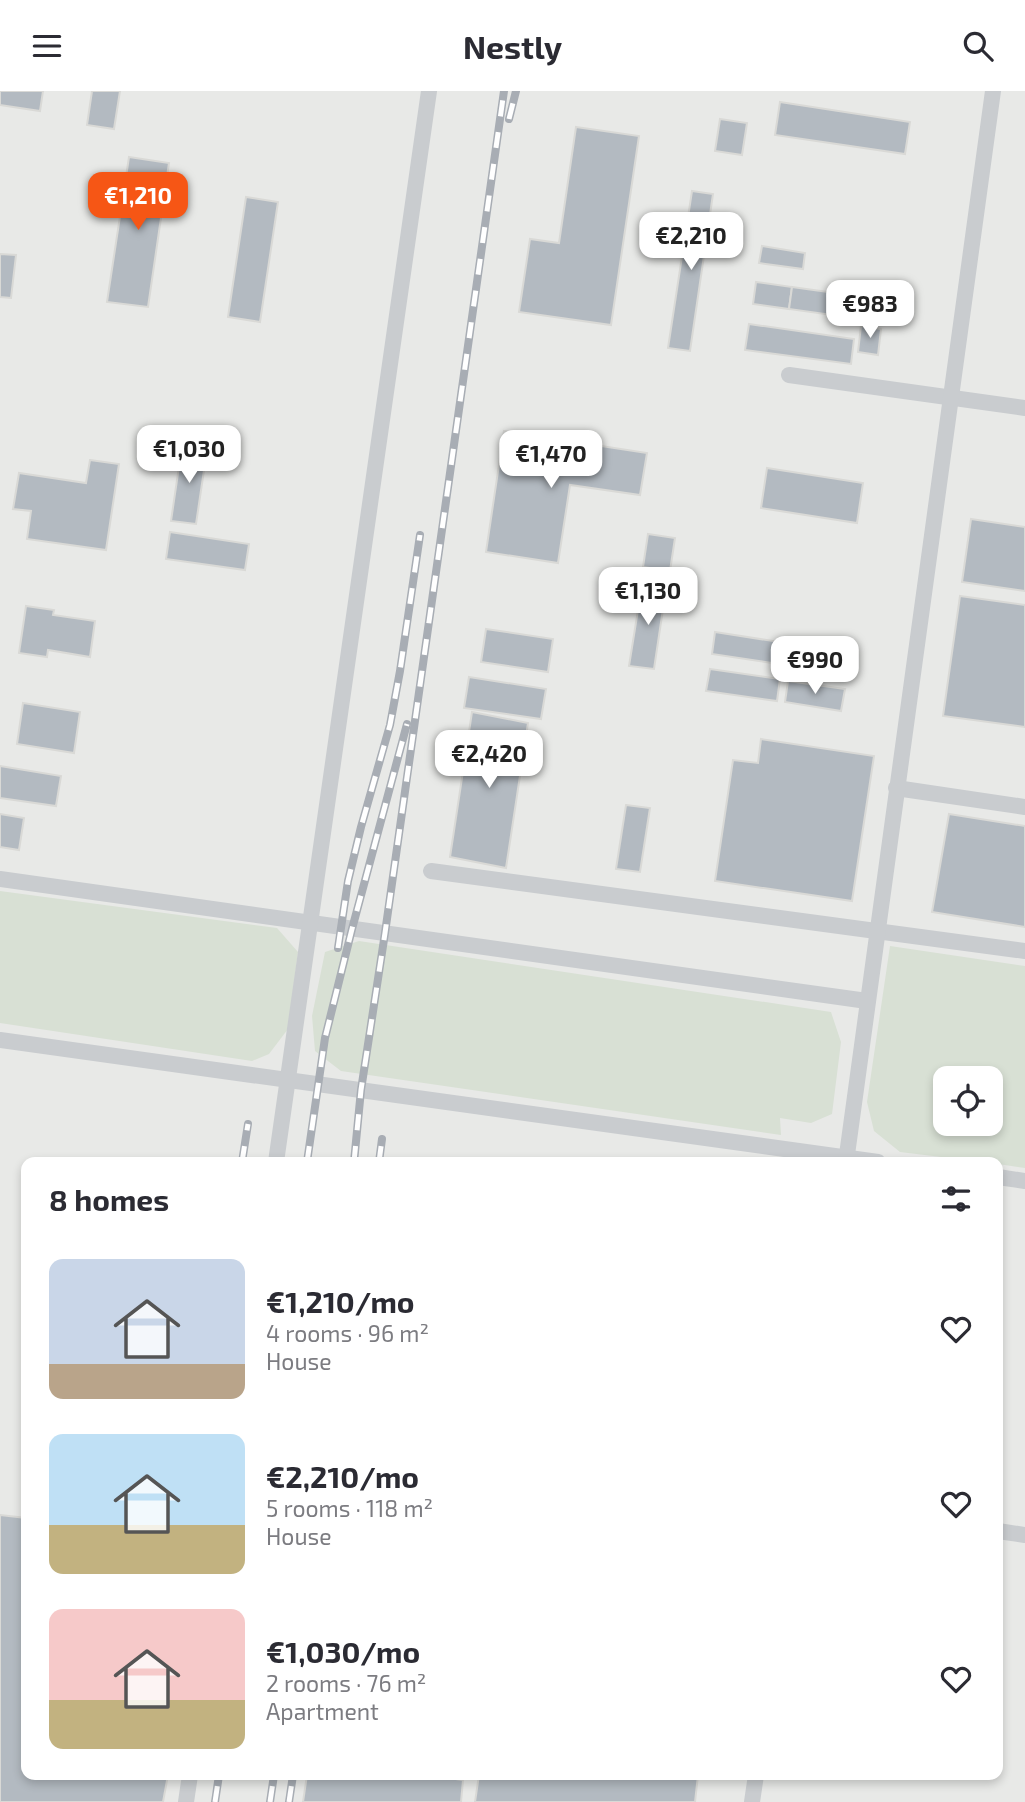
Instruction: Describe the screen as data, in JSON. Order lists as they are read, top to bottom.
{
  "page": {
    "header": "Nestly",
    "price": [
      "€1,210",
      "€2,210",
      "€983",
      "€1,030",
      "€1,470",
      "€1,130",
      "€990",
      "€2,420"
    ],
    "heading": "8 homes",
    "list": [
      {
        "name": "€1,210/mo",
        "note": "4 rooms · 96 m² · House"
      },
      {
        "name": "€2,210/mo",
        "note": "5 rooms · 118 m² · House"
      },
      {
        "name": "€1,030/mo",
        "note": "2 rooms · 76 m² · Apartment"
      }
    ]
  }
}
